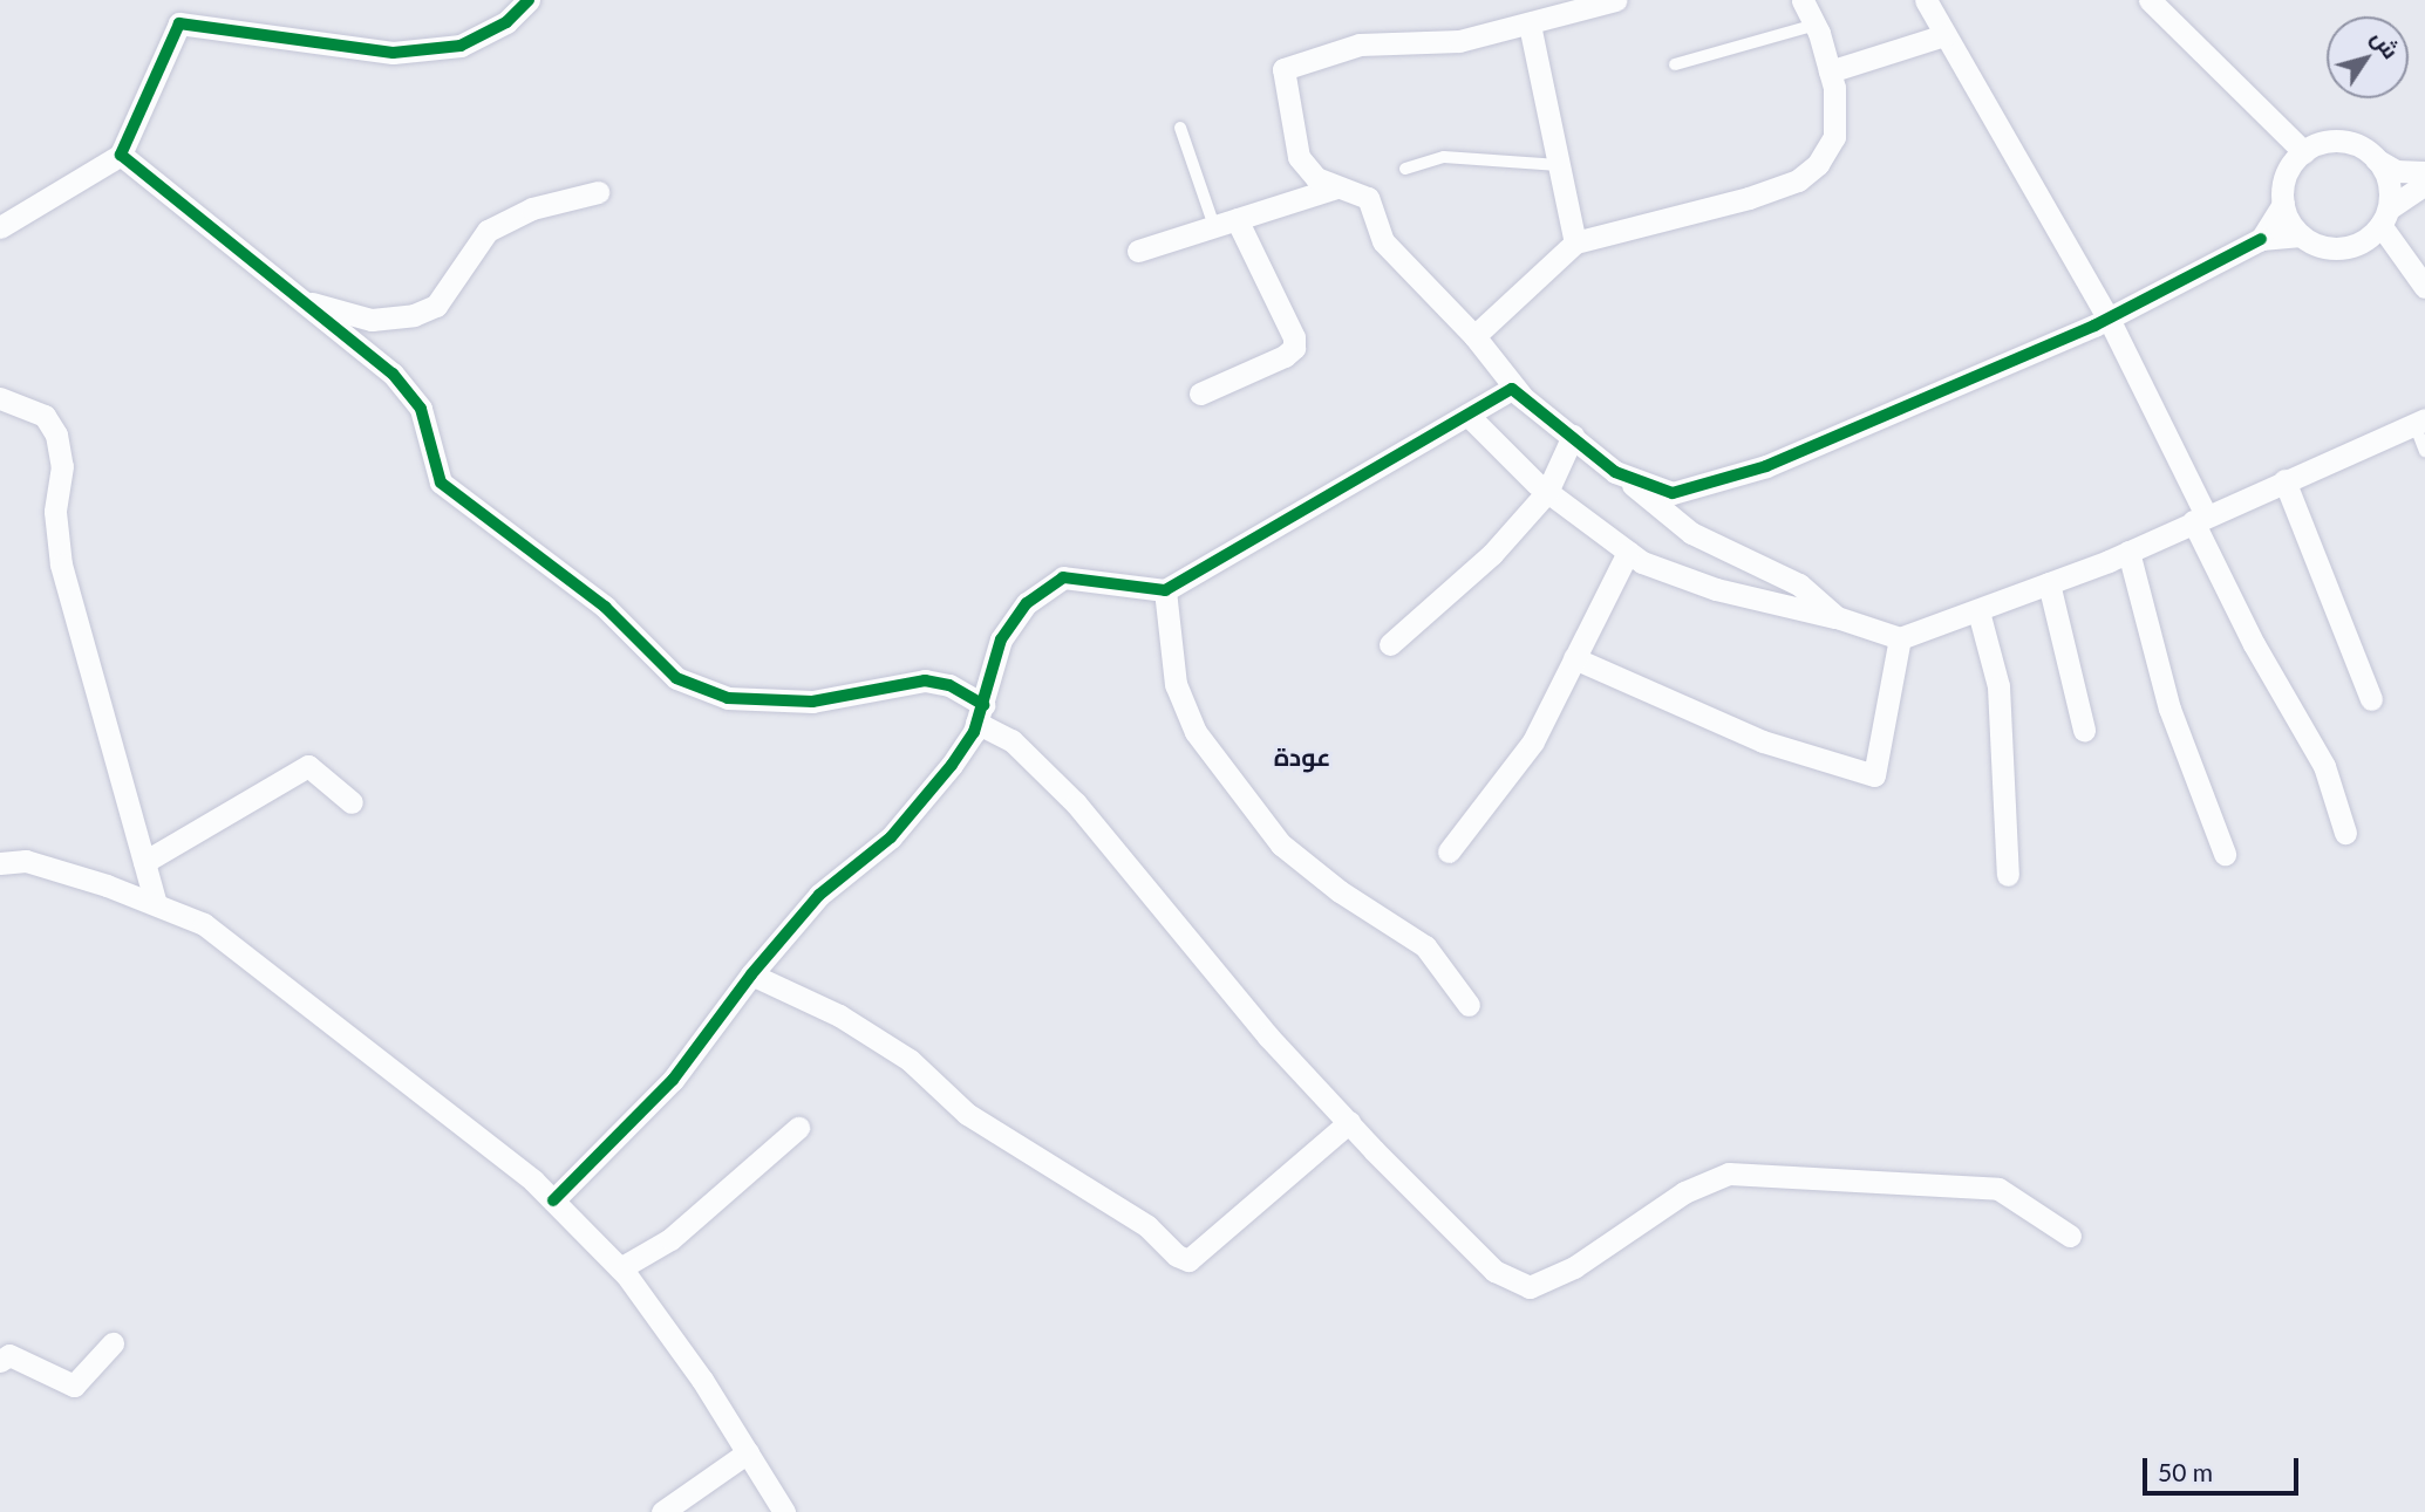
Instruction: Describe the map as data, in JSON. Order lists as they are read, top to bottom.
{
  "districts": ["عودة"],
  "scale_bar": "50 m",
  "north": "top right"
}
